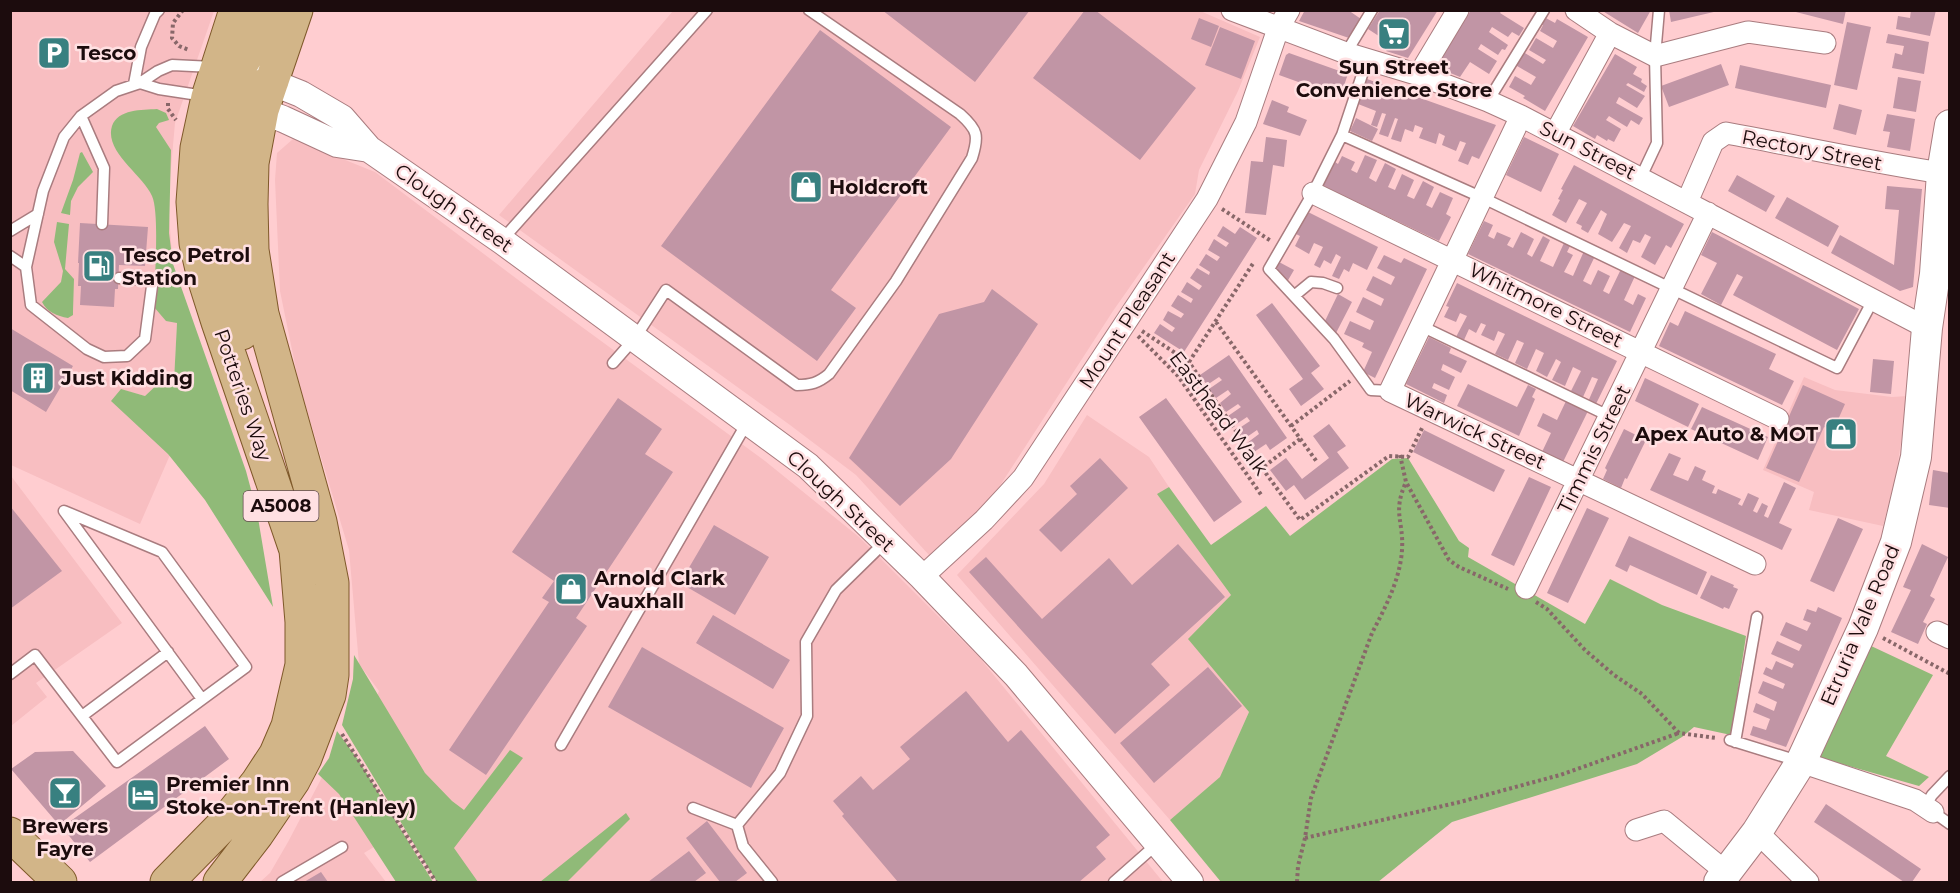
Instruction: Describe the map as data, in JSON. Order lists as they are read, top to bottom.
{
  "streets": {
    "main road": ["Potteries Way", "A5008", "Etruria Vale Road"],
    "street": [
      "Sun Street",
      "Rectory Street",
      "Clough Street",
      "Whitmore Street",
      "Mount Pleasant",
      "Warwick Street",
      "Timmis Street"
    ],
    "path": ["Easthead Walk"]
  },
  "crossings": [
    ["Sun Street", "Rectory Street"],
    ["Sun Street", "Mount Pleasant"],
    ["Sun Street", "Timmis Street"],
    ["Sun Street", "Etruria Vale Road"],
    ["Rectory Street", "Etruria Vale Road"],
    ["Clough Street", "Mount Pleasant"],
    ["Clough Street", "Potteries Way"],
    ["Clough Street", "A5008"],
    ["Whitmore Street", "Timmis Street"],
    ["Mount Pleasant", "Easthead Walk"],
    ["Potteries Way", "A5008"],
    ["Warwick Street", "Timmis Street"]
  ],
  "places": {
    "supermarket": ["Sun Street Convenience Store"],
    "parking": ["Tesco"],
    "shop": ["Holdcroft", "Apex Auto & MOT", "Arnold Clark Vauxhall"],
    "fuel station": ["Tesco Petrol Station"],
    "building": ["Just Kidding"],
    "bar": ["Brewers Fayre"],
    "hotel": ["Premier Inn Stoke-on-Trent (Hanley)"]
  }
}
